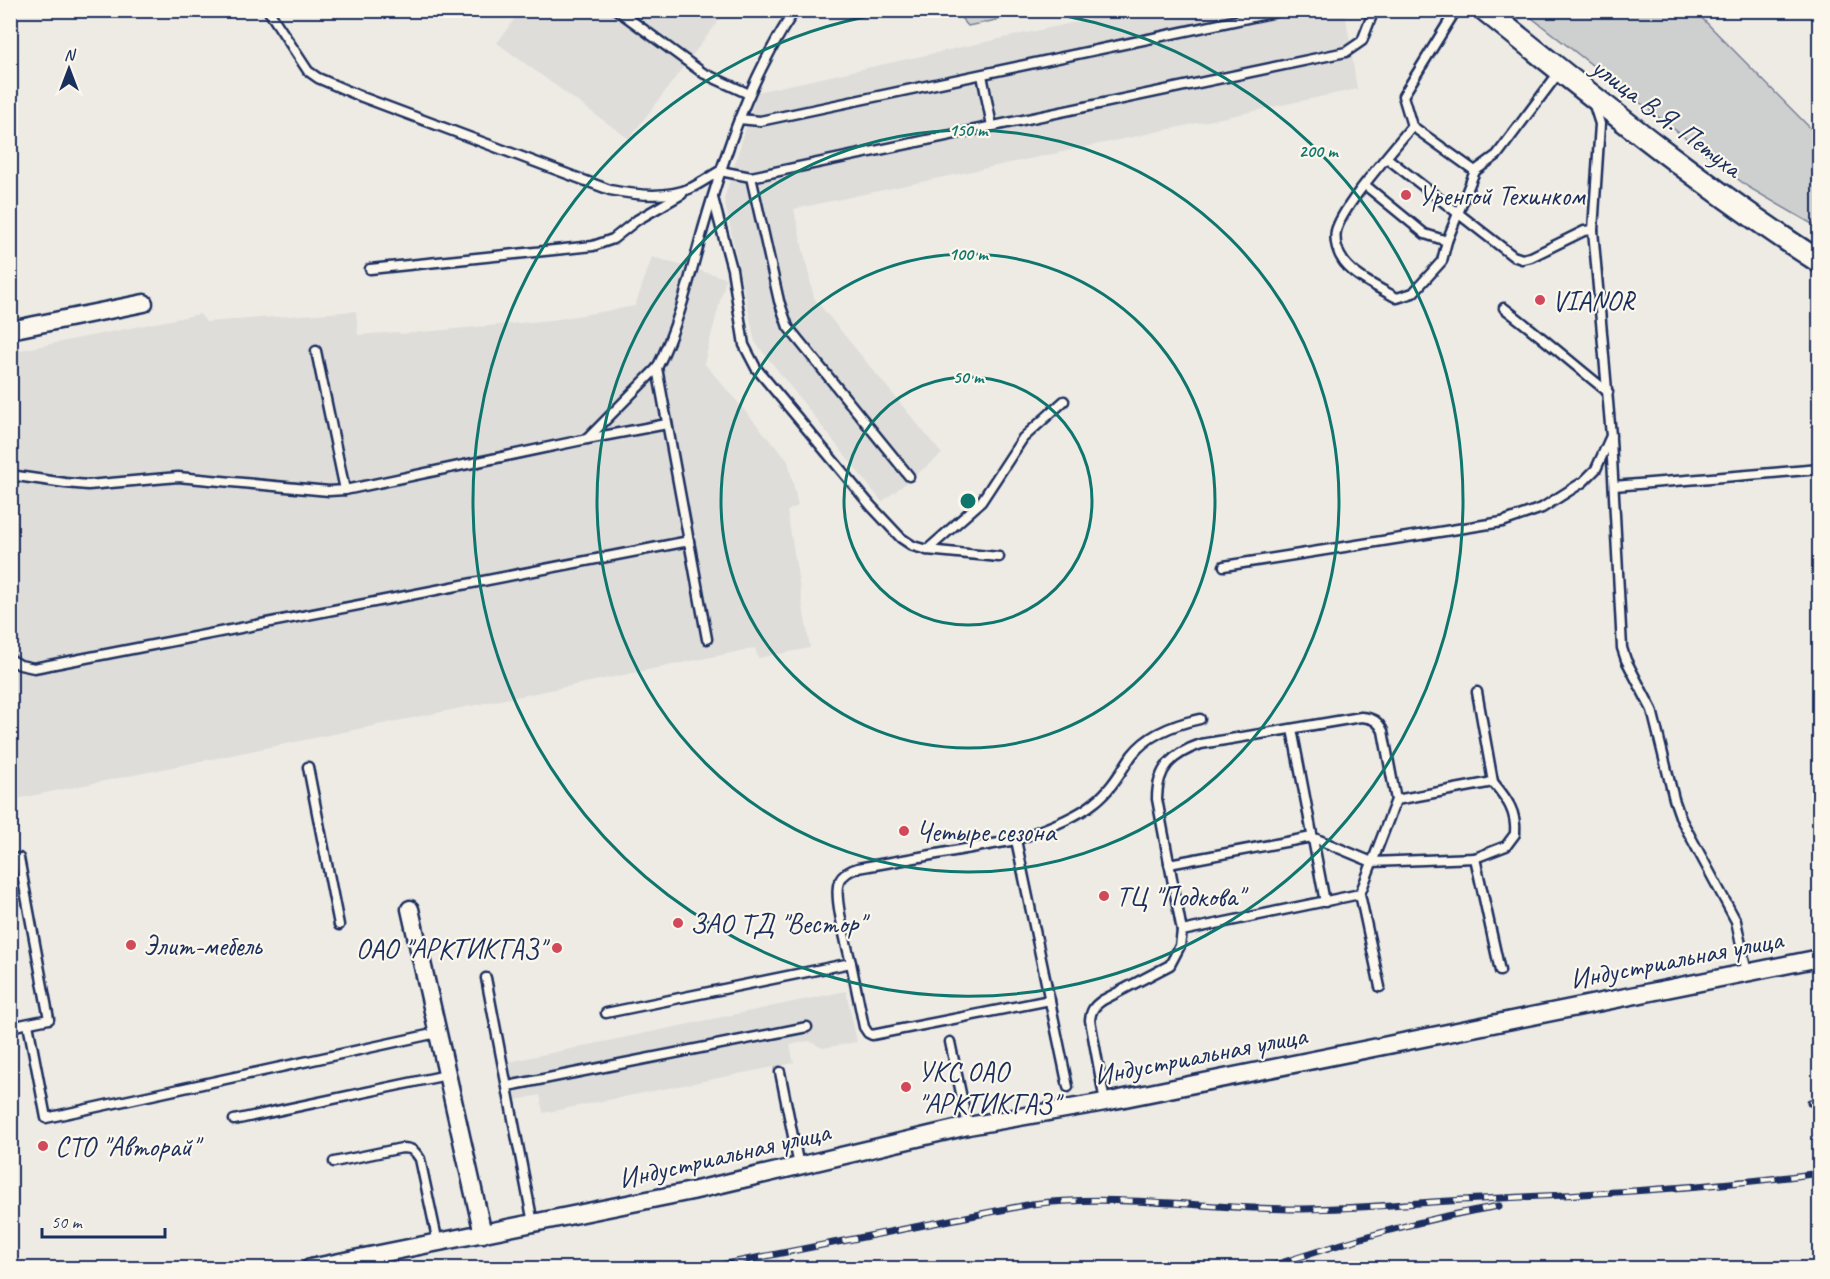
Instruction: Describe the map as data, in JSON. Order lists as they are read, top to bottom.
{
  "streets": {
    "street": ["улица В.Я. Петуха", "Индустриальная улица"]
  },
  "places": [
    "Уренгой Техинком",
    "VIANOR",
    "Четыре сезона",
    "ТЦ \"Подкова\"",
    "ЗАО ТД \"Вестор\"",
    "Элит-мебель",
    "ОАО \"АРКТИКГАЗ\"",
    "УКС ОАО \"АРКТИКГАЗ\"",
    "СТО \"Авторай\""
  ],
  "scale_bar": "50 m",
  "north": "top",
  "rings": [
    "150 m",
    "200 m",
    "100 m",
    "50 m"
  ]
}
